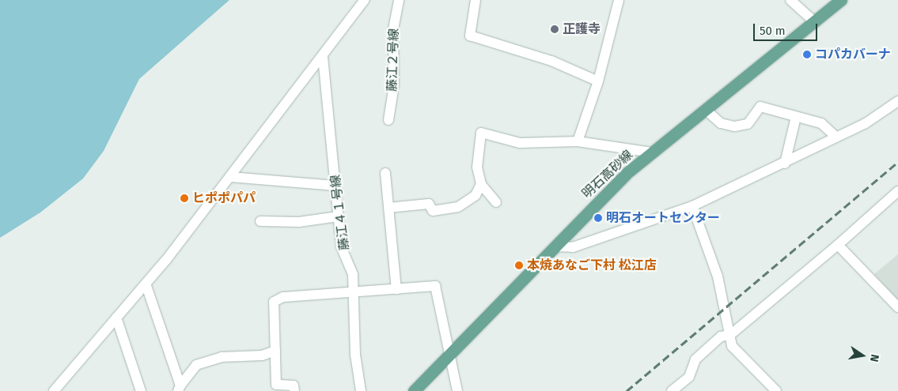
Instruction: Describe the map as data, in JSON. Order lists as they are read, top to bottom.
{
  "streets": {
    "main road": ["明石高砂線"],
    "street": ["藤江２号線", "藤江４１号線"]
  },
  "places": [
    "正護寺",
    "コパカバーナ",
    "ヒポポパパ",
    "明石オートセンター",
    "本焼あなご下村 松江店"
  ],
  "scale_bar": "50 m",
  "north": "right"
}
